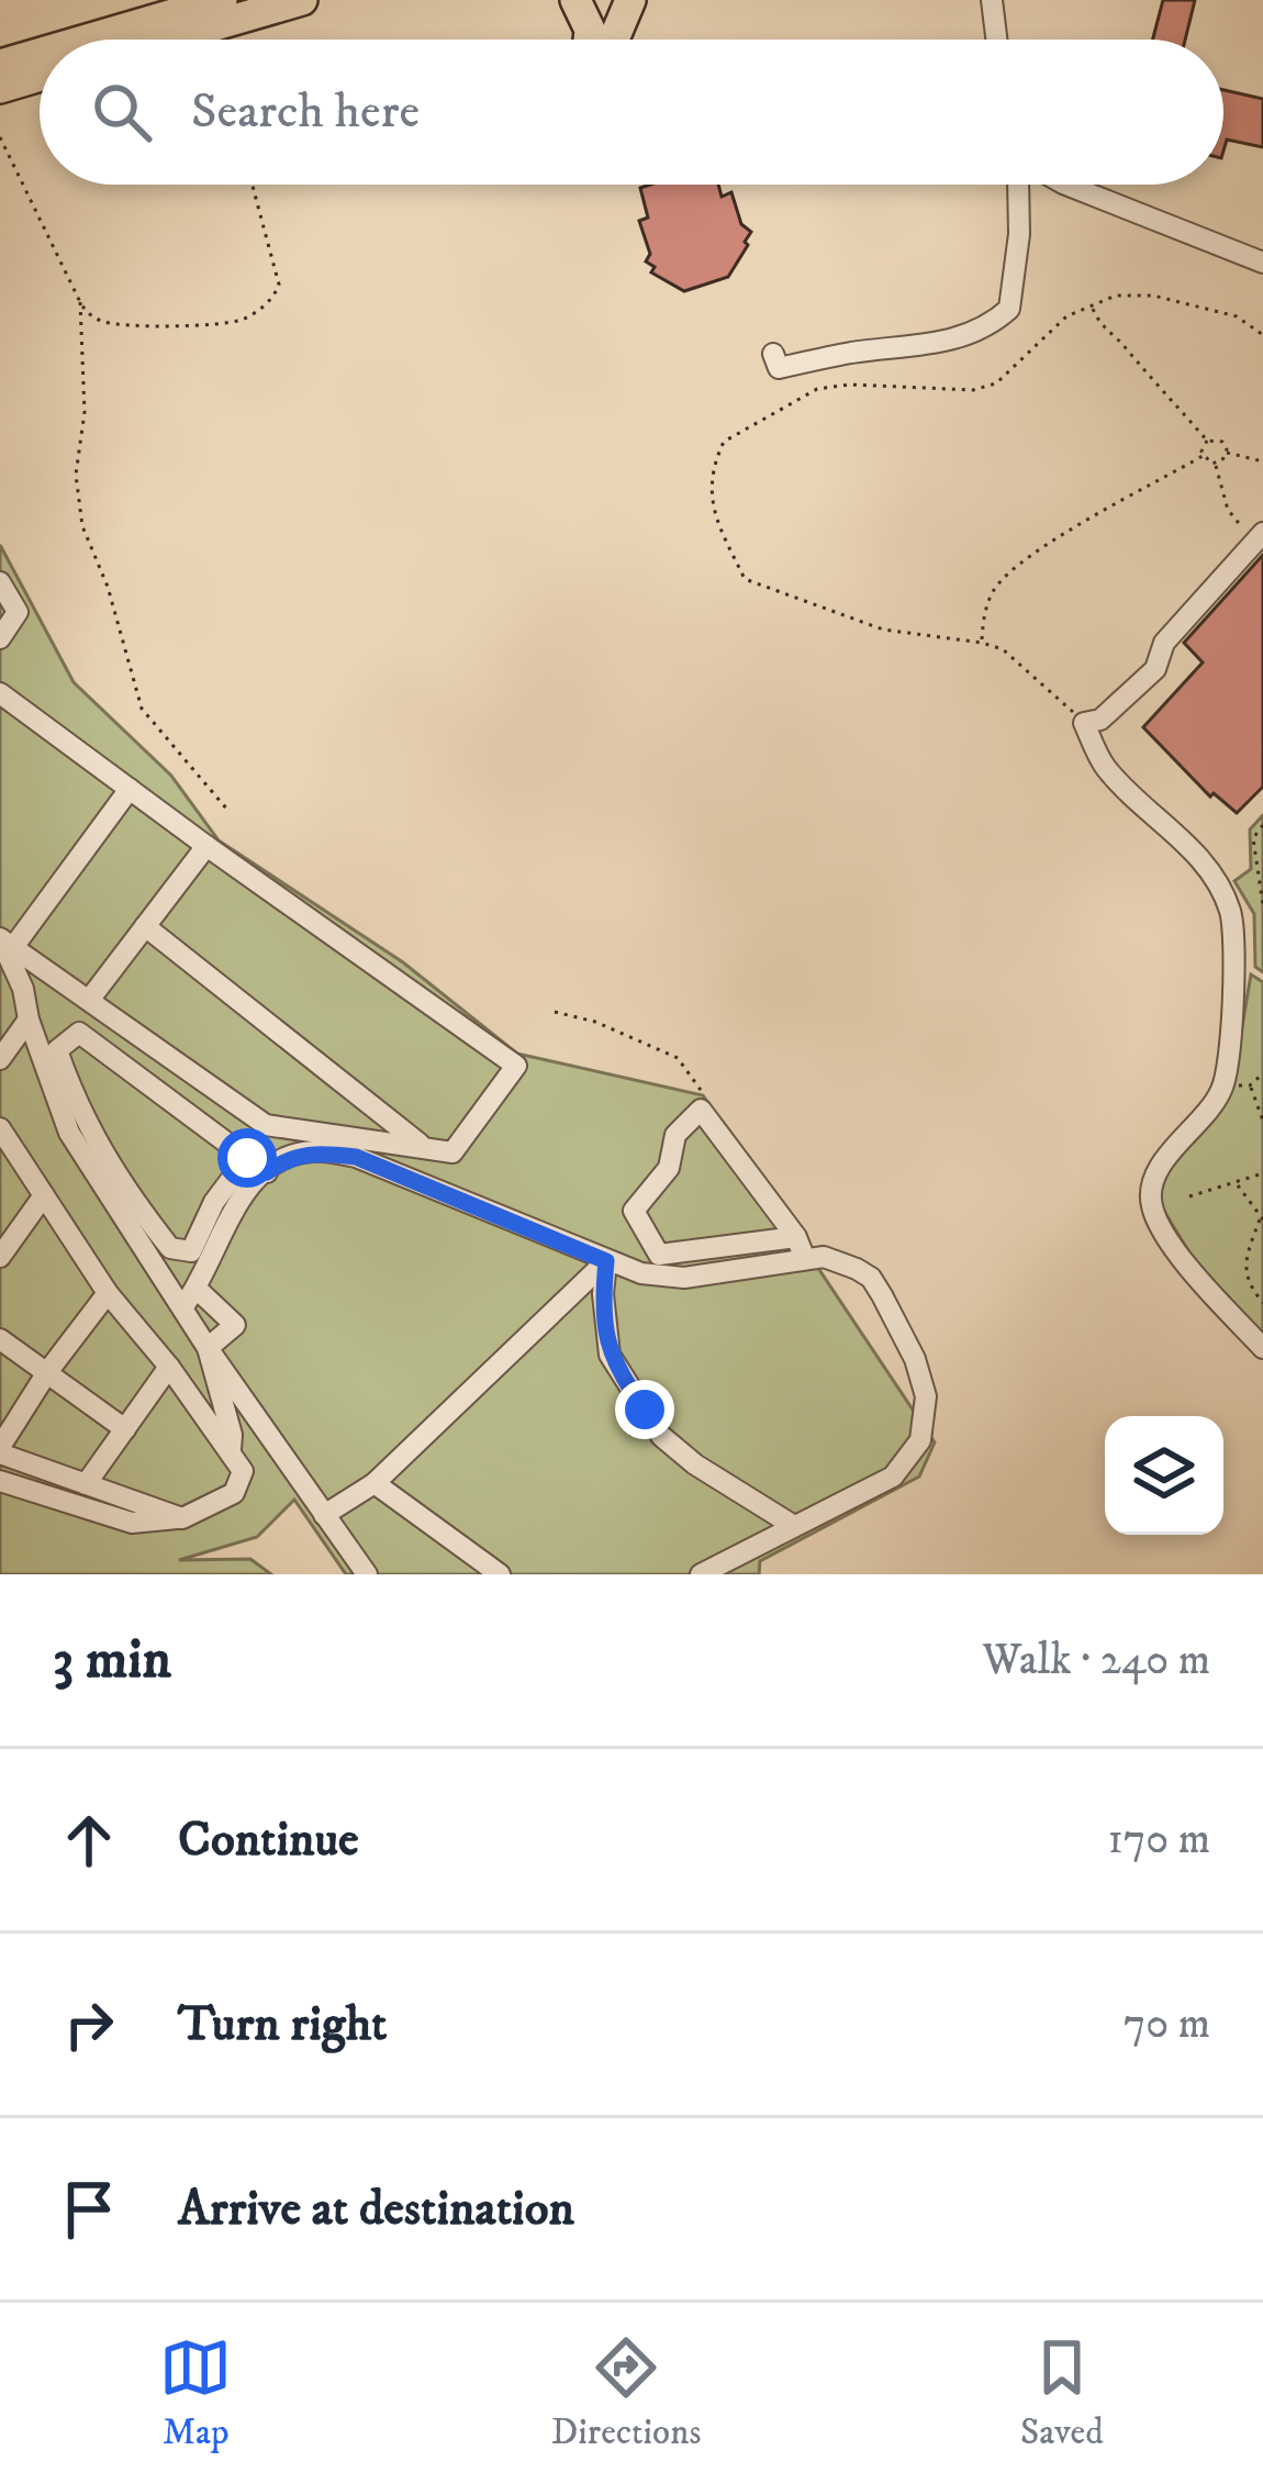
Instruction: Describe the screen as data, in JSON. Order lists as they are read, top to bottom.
{
  "page": {
    "search": "Search here",
    "heading": ["3 min", "Walk · 240 m"],
    "list": [
      ["Continue", "170 m"],
      ["Turn right", "70 m"],
      "Arrive at destination"
    ],
    "nav": ["Map", "Directions", "Saved"]
  }
}
